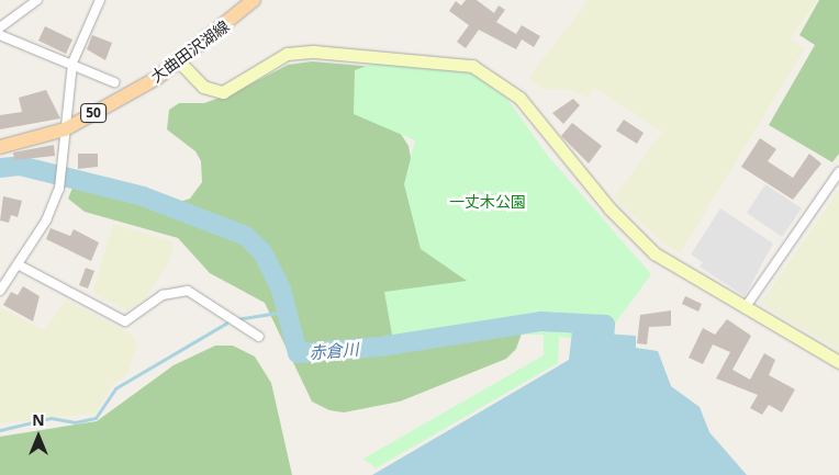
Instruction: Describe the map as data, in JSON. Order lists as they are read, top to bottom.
{
  "streets": {
    "main road": ["大曲田沢湖線", "50"]
  },
  "water": ["赤倉川"],
  "parks": ["一丈木公園"],
  "north": "top"
}
